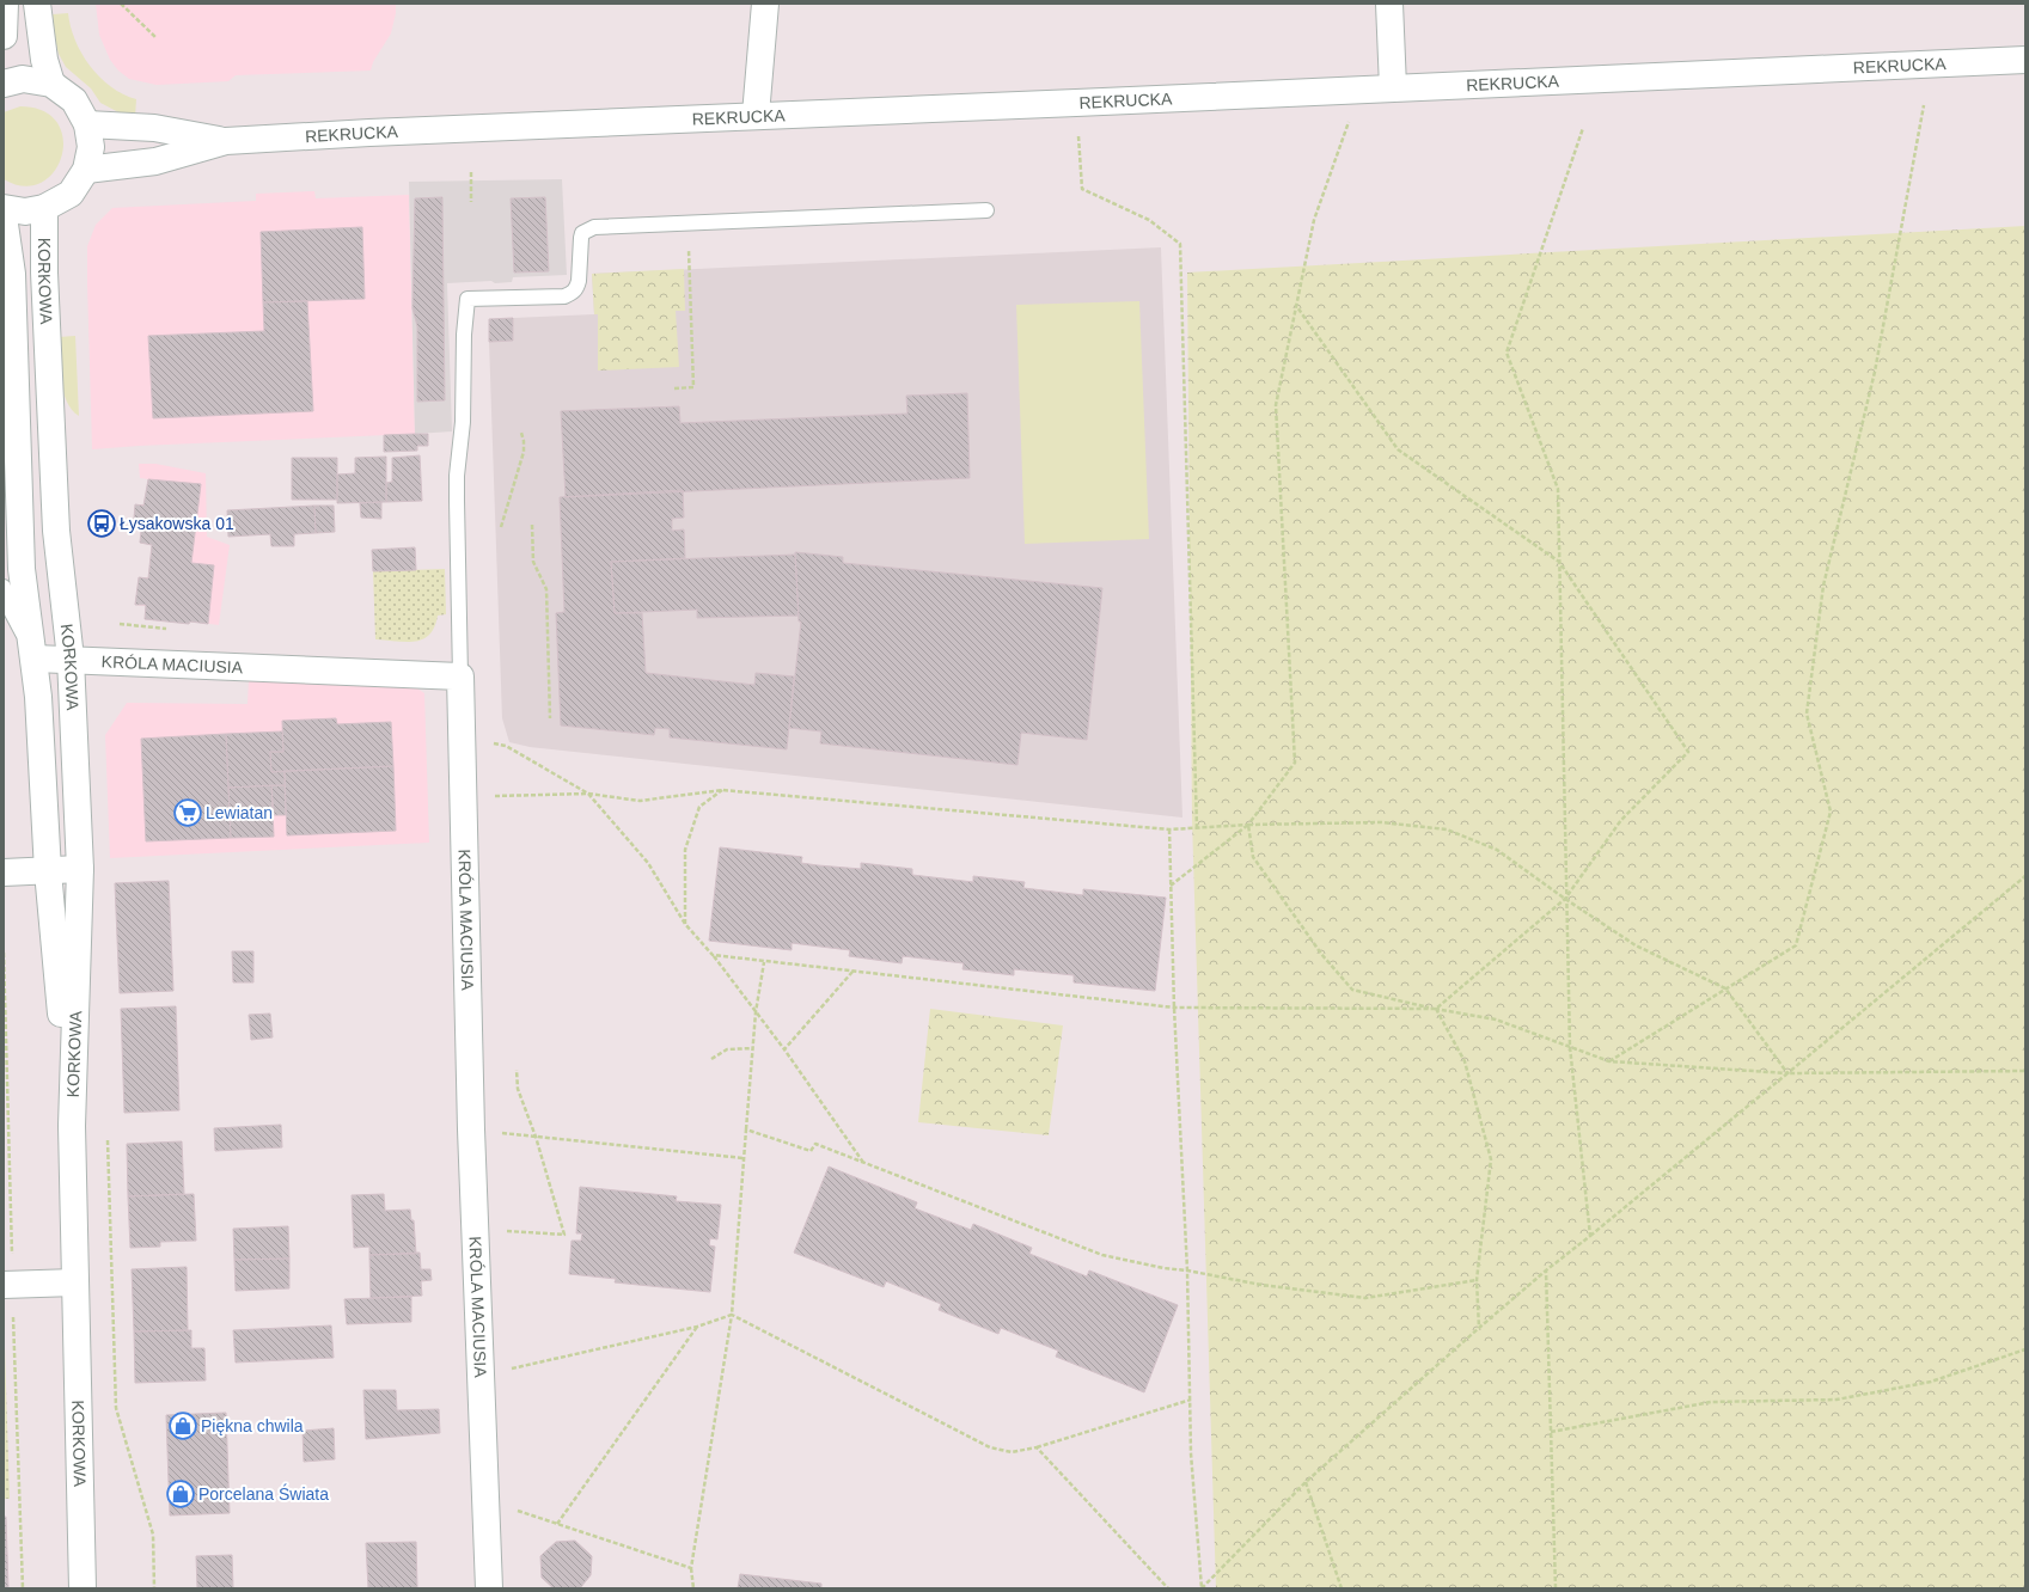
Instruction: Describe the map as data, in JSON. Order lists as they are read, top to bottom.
{
  "streets": {
    "street": ["REKRUCKA", "KORKOWA", "KRÓLA MACIUSIA"]
  },
  "crossings": [
    ["KORKOWA", "KRÓLA MACIUSIA"]
  ],
  "places": {
    "bus stop": ["Łysakowska 01"],
    "supermarket": ["Lewiatan"],
    "shop": ["Piękna chwila", "Porcelana Świata"]
  }
}
